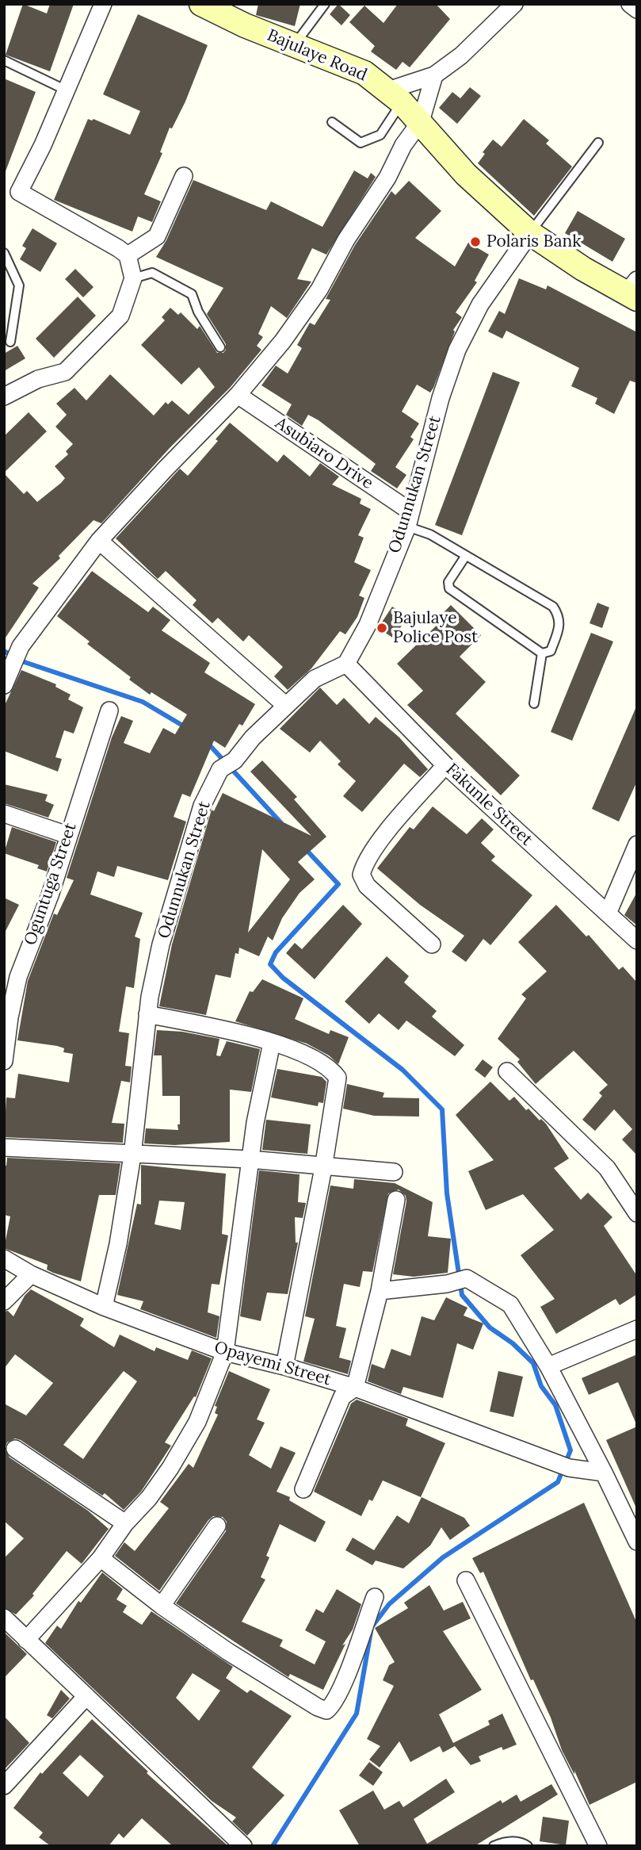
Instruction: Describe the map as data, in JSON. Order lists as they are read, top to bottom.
{
  "streets": {
    "street": [
      "Bajulaye Road",
      "Asubiaro Drive",
      "Odunnukan Street",
      "Fakunle Street",
      "Oguntuga Street",
      "Opayemi Street"
    ]
  },
  "crossings": [
    ["Bajulaye Road", "Odunnukan Street"],
    ["Asubiaro Drive", "Odunnukan Street"],
    ["Odunnukan Street", "Fakunle Street"],
    ["Odunnukan Street", "Opayemi Street"]
  ],
  "places": ["Polaris Bank", "Bajulaye Police Post"]
}
